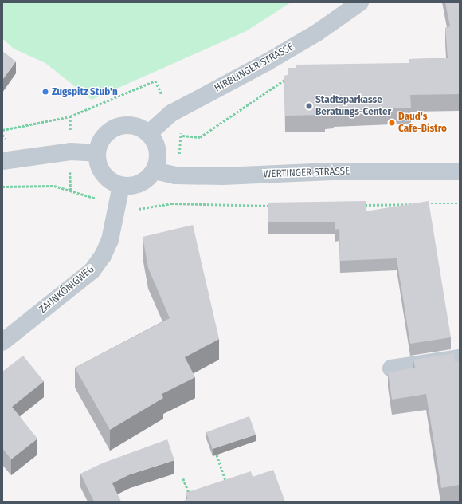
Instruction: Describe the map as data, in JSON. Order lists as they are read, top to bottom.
{
  "streets": {
    "street": ["HIRBLINGER STRASSE", "WERTINGER STRASSE", "ZAUNKÖNIGWEG"]
  },
  "crossings": [
    ["HIRBLINGER STRASSE", "WERTINGER STRASSE"],
    ["HIRBLINGER STRASSE", "ZAUNKÖNIGWEG"],
    ["WERTINGER STRASSE", "ZAUNKÖNIGWEG"]
  ],
  "places": ["Zugspitz Stub'n", "Stadtsparkasse Beratungs-Center", "Daud's Cafe-Bistro"]
}
